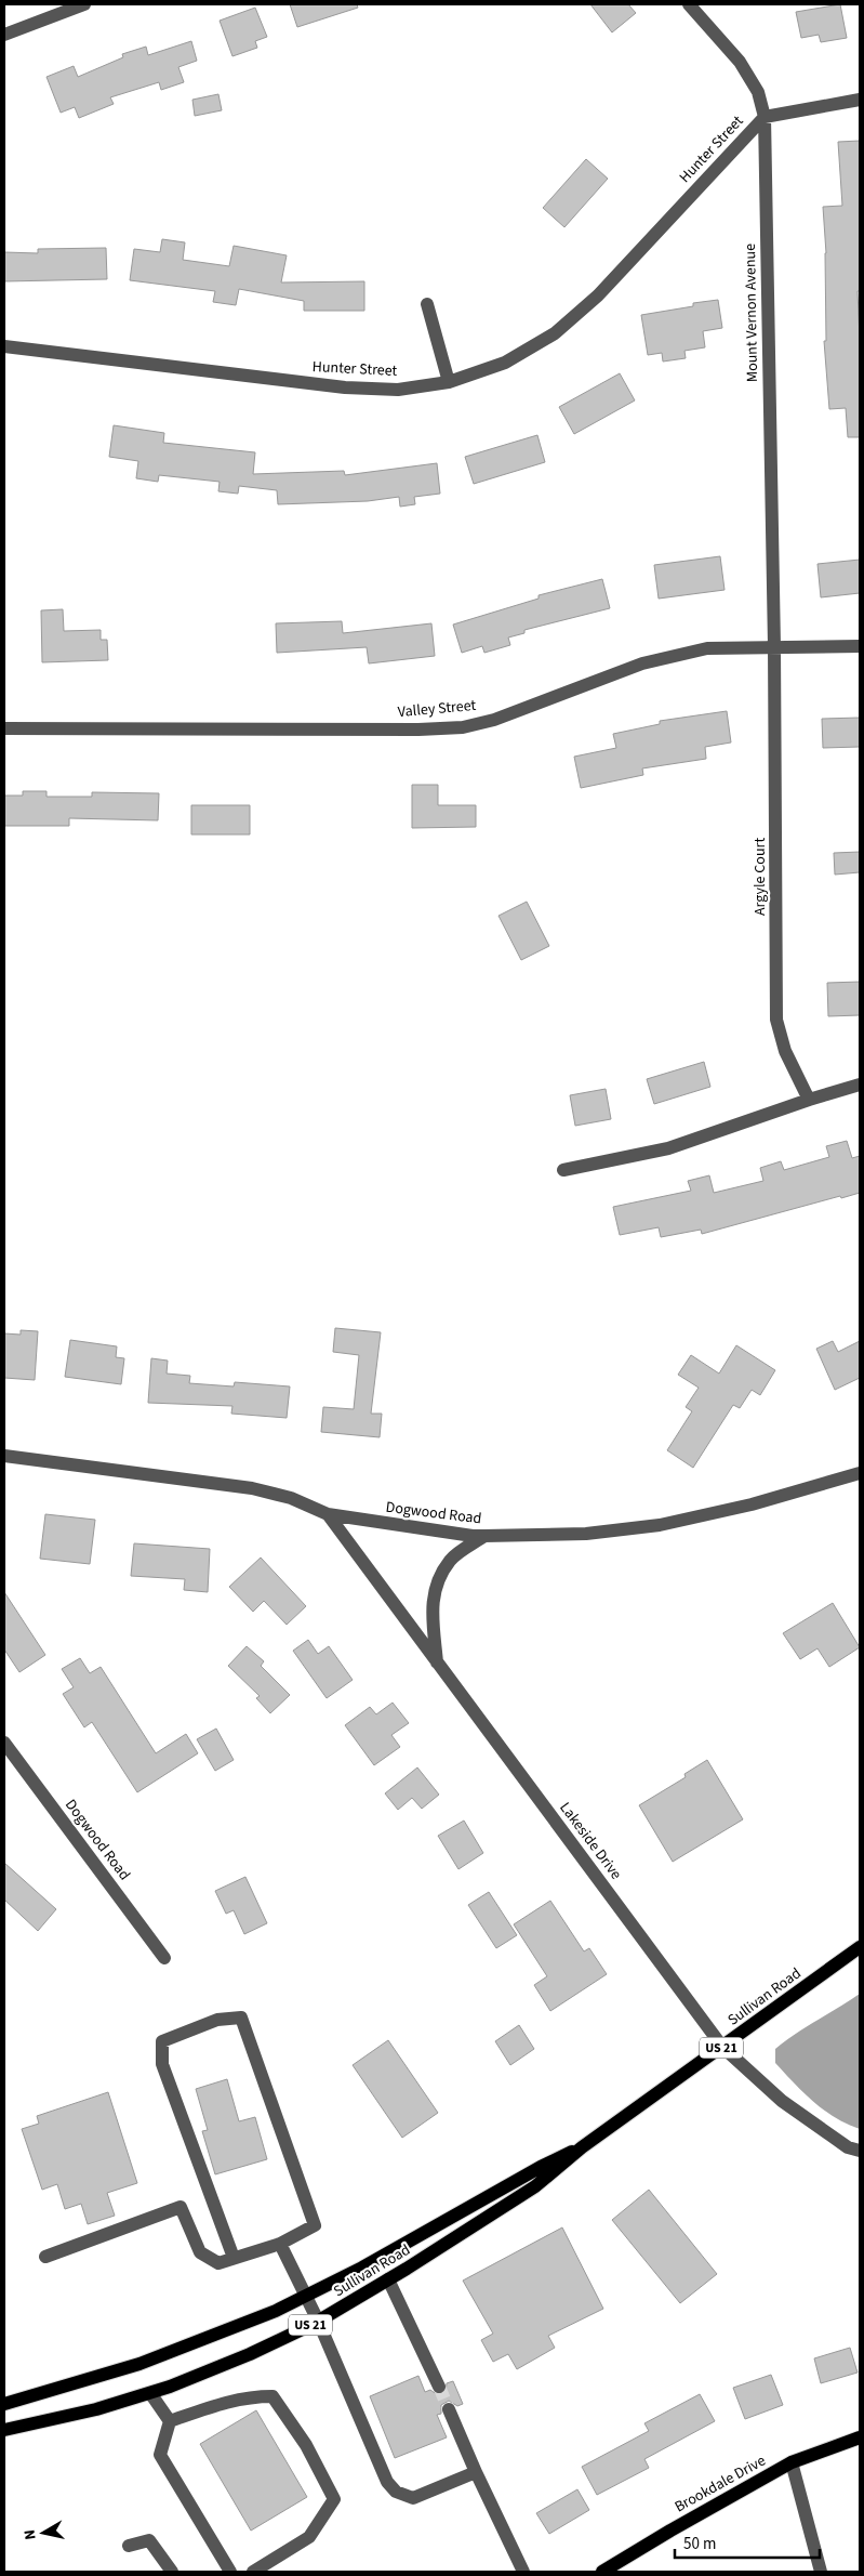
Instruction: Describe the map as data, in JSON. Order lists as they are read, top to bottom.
{
  "streets": {
    "main road": ["Sullivan Road", "US 21", "Brookdale Drive"],
    "street": [
      "Hunter Street",
      "Mount Vernon Avenue",
      "Valley Street",
      "Argyle Court",
      "Dogwood Road",
      "Lakeside Drive"
    ]
  },
  "crossings": [
    ["Hunter Street", "Mount Vernon Avenue"],
    ["Mount Vernon Avenue", "Valley Street"],
    ["Mount Vernon Avenue", "Argyle Court"],
    ["Valley Street", "Argyle Court"],
    ["Dogwood Road", "Lakeside Drive"],
    ["Lakeside Drive", "Sullivan Road"]
  ],
  "scale_bar": "50 m",
  "north": "left"
}
